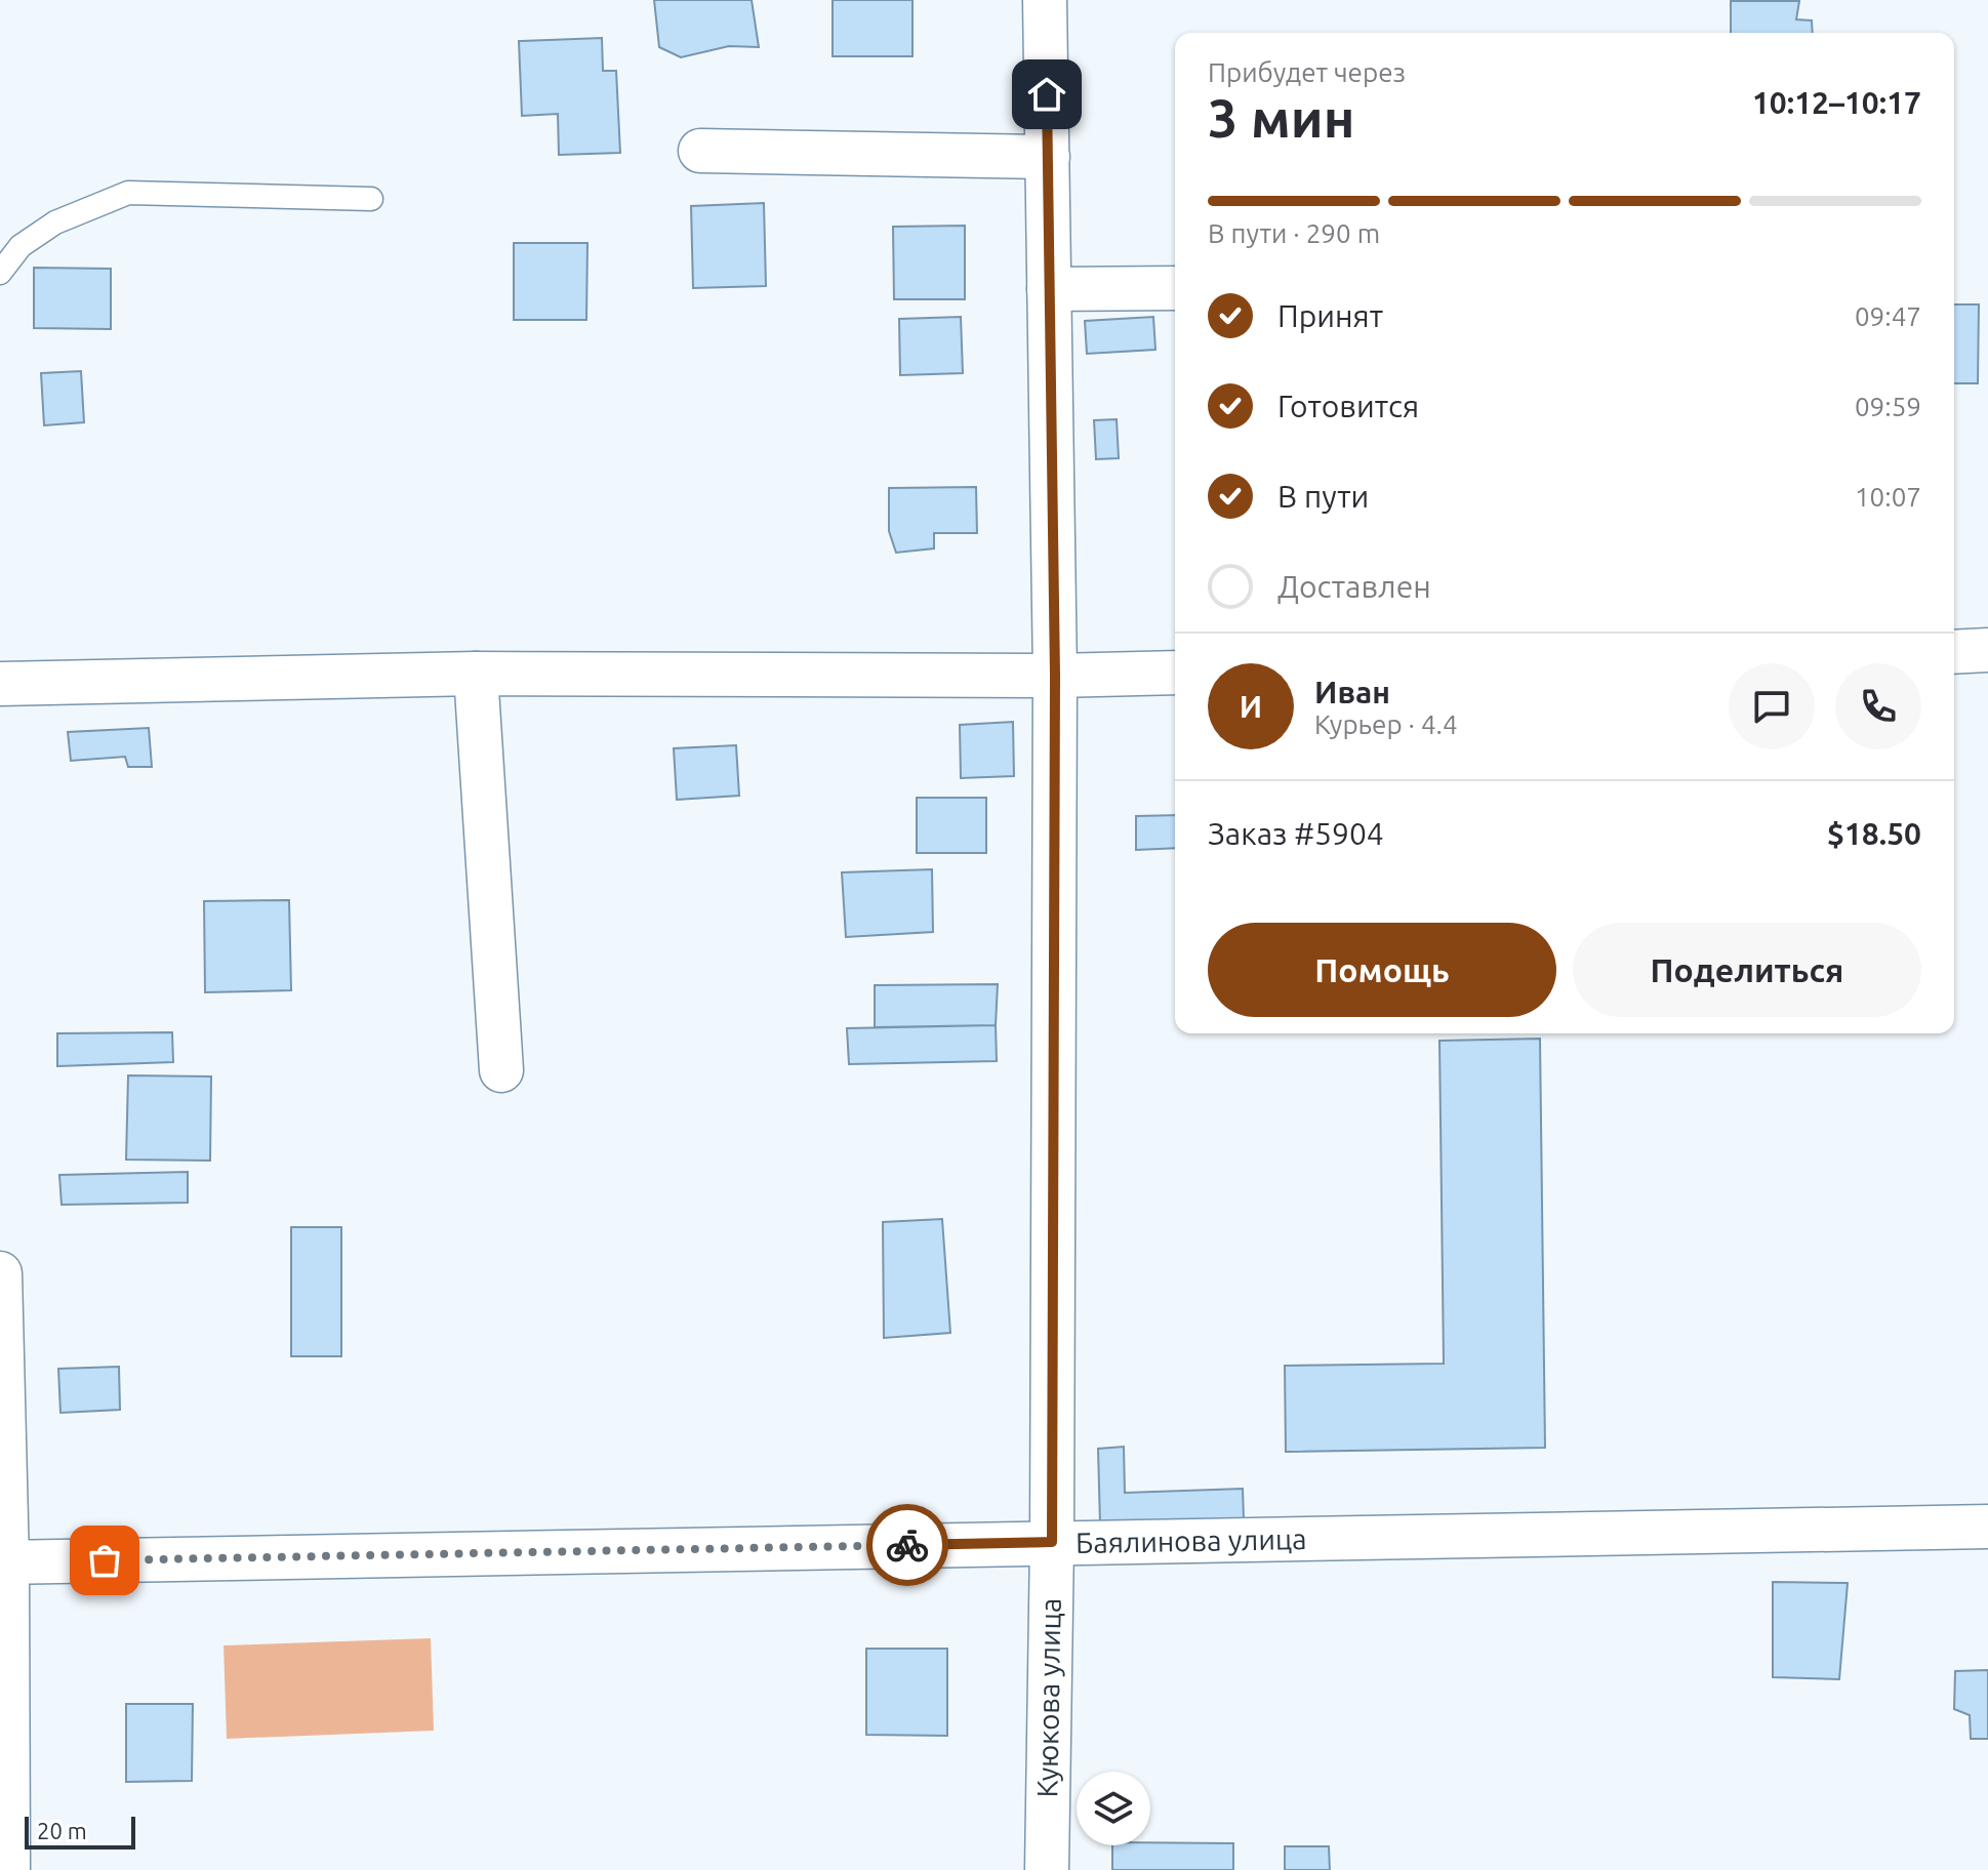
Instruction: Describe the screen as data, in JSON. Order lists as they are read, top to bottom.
{
  "streets": {
    "street": ["Баялинова улица", "Куюкова улица"]
  },
  "crossings": [
    ["Баялинова улица", "Куюкова улица"]
  ],
  "scale_bar": "20 m",
  "page": {
    "heading": ["3 мин", "Прибудет через", "10:12–10:17"],
    "panel": [
      "Иван",
      "Курьер · 4.4",
      "Заказ #5904",
      "$18.50"
    ],
    "bar": "В пути · 290 m",
    "list": [
      ["Принят", "09:47"],
      ["Готовится", "09:59"],
      ["В пути", "10:07"],
      "Доставлен"
    ],
    "round": "И",
    "buttons": ["Помощь", "Поделиться"],
    "scale": "20 m"
  }
}
